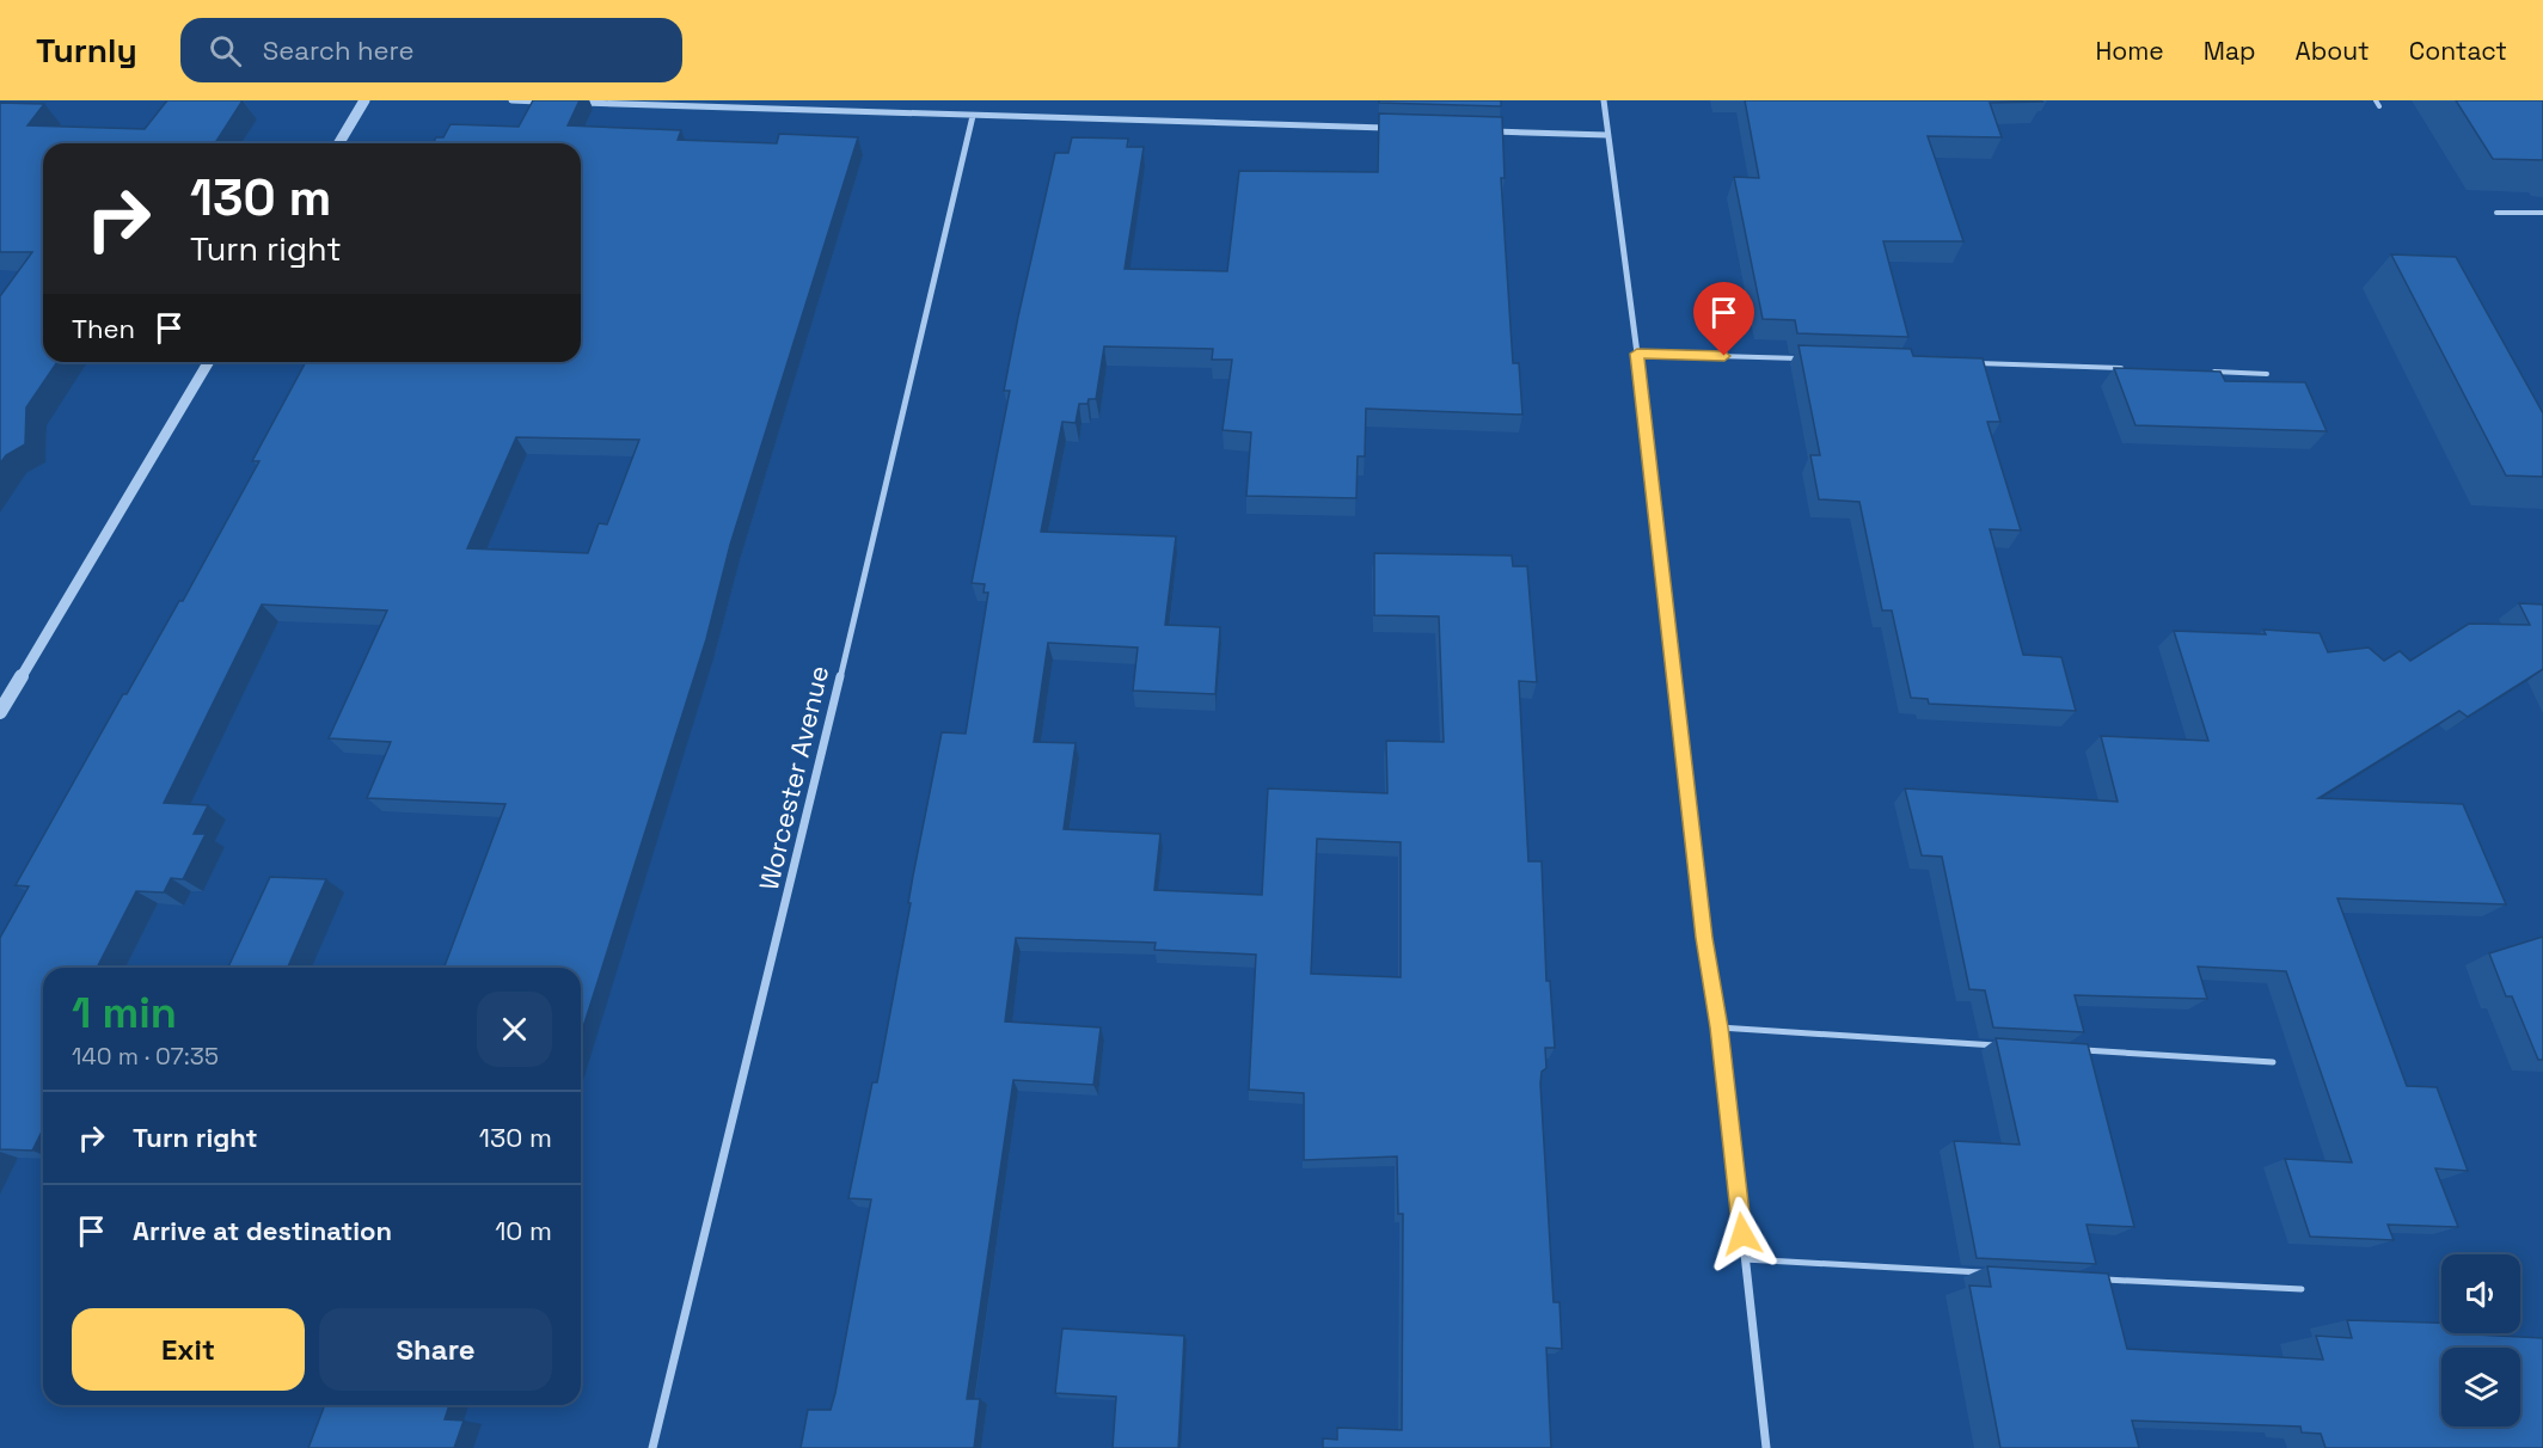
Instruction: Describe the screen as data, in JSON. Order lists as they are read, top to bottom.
{
  "streets": {
    "street": ["Worcester Avenue"]
  },
  "page": {
    "header": "Turnly",
    "search": "Search here",
    "nav": [
      "Home",
      "Map",
      "About",
      "Contact"
    ],
    "turn": ["130 m", "Turn right"],
    "then": "Then",
    "heading": ["1 min", "140 m · 07:35"],
    "list": [
      {
        "name": "Turn right",
        "value": "130 m"
      },
      {
        "name": "Arrive at destination",
        "value": "10 m"
      }
    ],
    "buttons": ["Exit", "Share"]
  }
}
